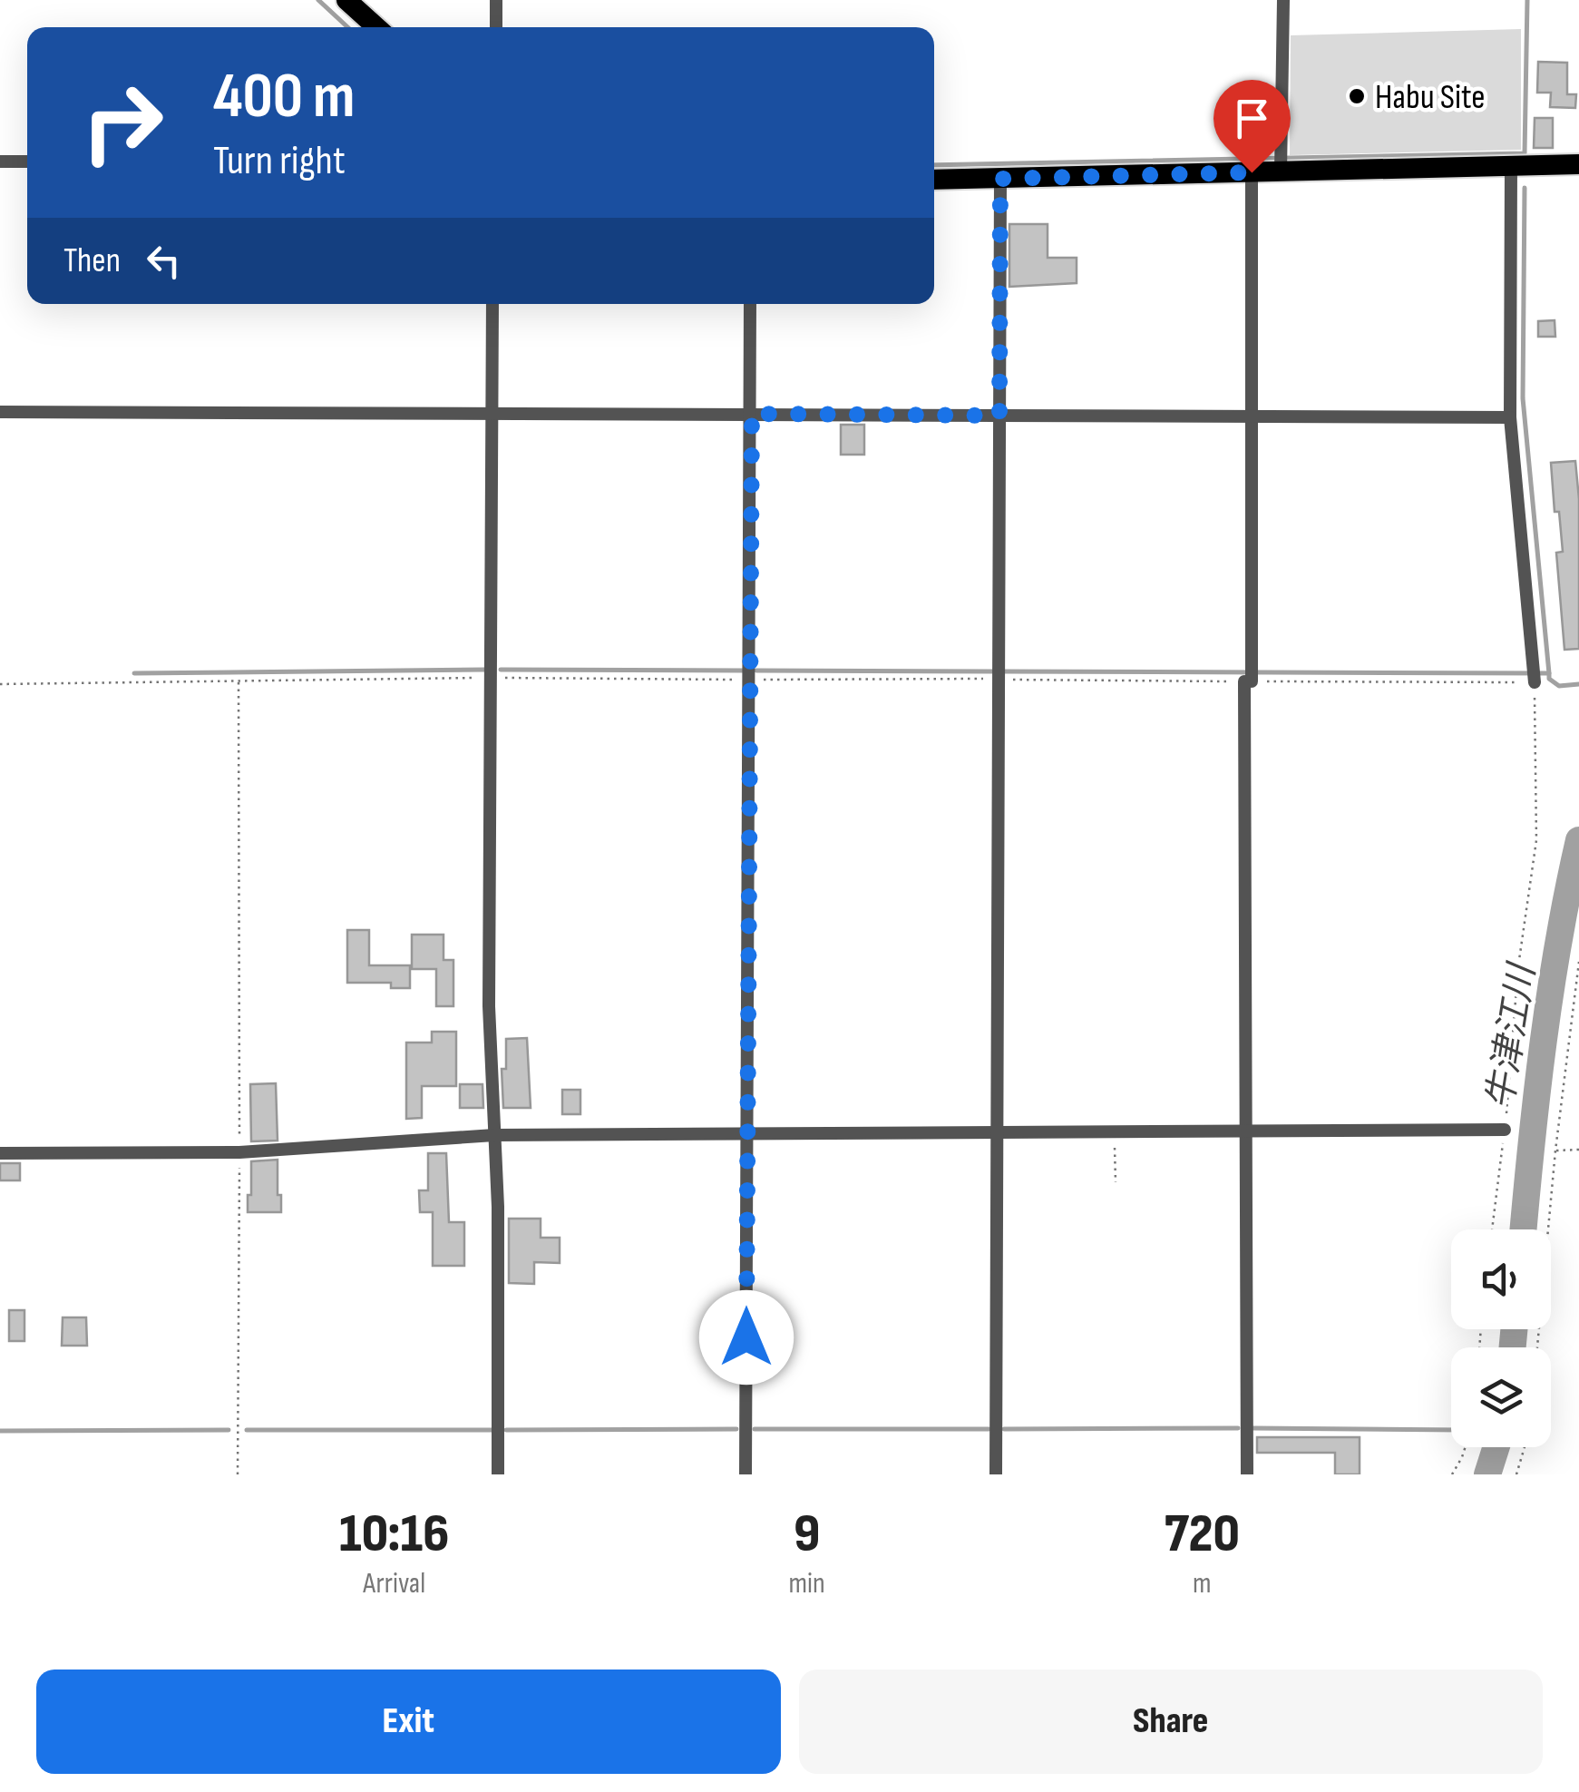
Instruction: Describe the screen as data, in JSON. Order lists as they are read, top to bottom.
{
  "water": ["牛津江川"],
  "places": ["Habu Site"],
  "page": {
    "turn": ["400 m", "Turn right"],
    "then": "Then",
    "eta": [
      "10:16",
      "Arrival",
      "9",
      "min",
      "720",
      "m"
    ],
    "buttons": ["Exit", "Share"]
  }
}
